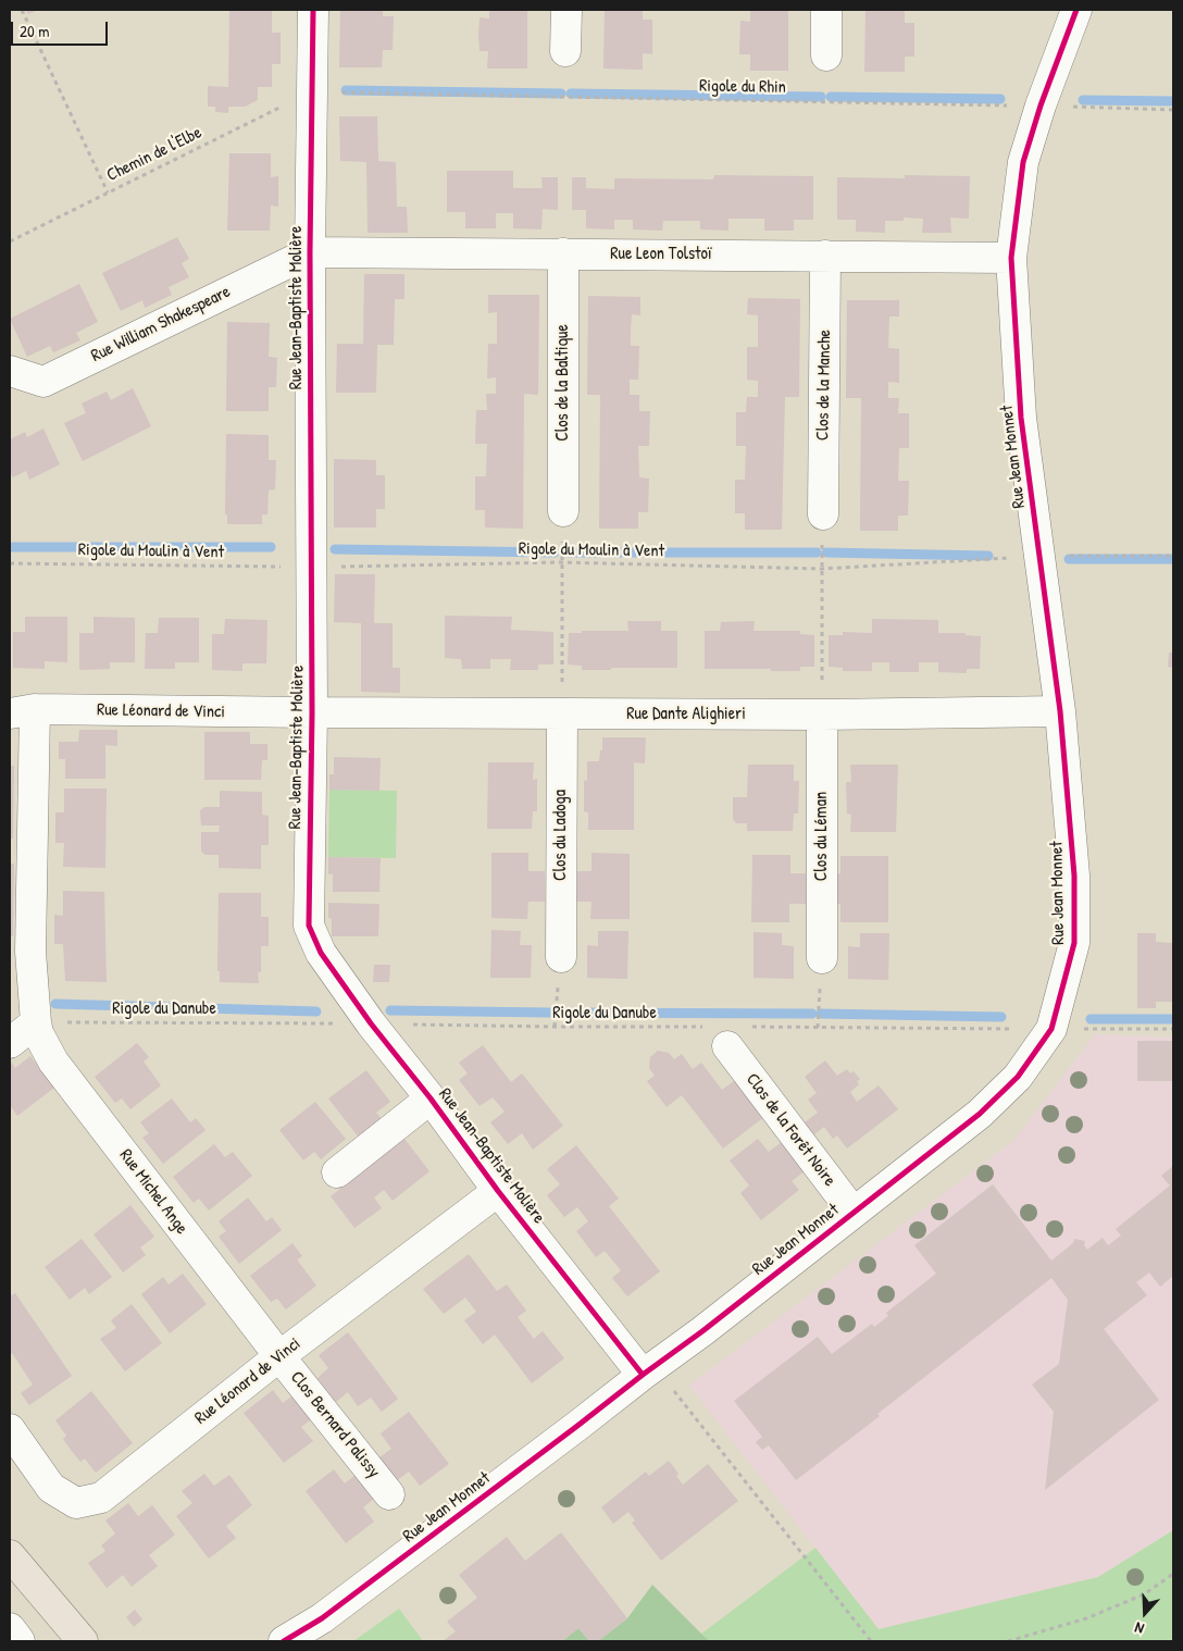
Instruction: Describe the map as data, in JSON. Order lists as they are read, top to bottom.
{
  "streets": {
    "street": [
      "Rue Leon Tolstoï",
      "Rue Jean-Baptiste Molière",
      "Rue William Shakespeare",
      "Clos de la Baltique",
      "Clos de la Manche",
      "Rue Jean Monnet",
      "Rue Léonard de Vinci",
      "Rue Dante Alighieri",
      "Clos du Ladoga",
      "Clos du Léman",
      "Clos de la Forêt Noire",
      "Rue Michel Ange",
      "Clos Bernard Palissy"
    ],
    "path": [
      "Rigole du Rhin",
      "Chemin de l'Elbe",
      "Rigole du Moulin à Vent",
      "Rigole du Danube"
    ]
  },
  "crossings": [
    ["Rigole du Rhin", "Chemin de l'Elbe"],
    ["Rigole du Rhin", "Rue Jean-Baptiste Molière"],
    ["Rigole du Rhin", "Rue Jean Monnet"],
    ["Chemin de l'Elbe", "Rue Jean-Baptiste Molière"],
    ["Rue Leon Tolstoï", "Rue Jean-Baptiste Molière"],
    ["Rue Leon Tolstoï", "Rue William Shakespeare"],
    ["Rue Leon Tolstoï", "Clos de la Baltique"],
    ["Rue Leon Tolstoï", "Clos de la Manche"],
    ["Rue Leon Tolstoï", "Rue Jean Monnet"],
    ["Rue Jean-Baptiste Molière", "Rue William Shakespeare"],
    ["Rue Jean-Baptiste Molière", "Rue Jean Monnet"],
    ["Rue Jean-Baptiste Molière", "Rigole du Moulin à Vent"],
    ["Rue Jean-Baptiste Molière", "Rue Léonard de Vinci"],
    ["Rue Jean-Baptiste Molière", "Rue Dante Alighieri"],
    ["Rue Jean-Baptiste Molière", "Rigole du Danube"],
    ["Rue Jean Monnet", "Rigole du Moulin à Vent"],
    ["Rue Jean Monnet", "Rue Dante Alighieri"],
    ["Rue Jean Monnet", "Rigole du Danube"],
    ["Rue Jean Monnet", "Clos de la Forêt Noire"],
    ["Rue Léonard de Vinci", "Rue Dante Alighieri"],
    ["Rue Léonard de Vinci", "Rue Michel Ange"],
    ["Rue Léonard de Vinci", "Clos Bernard Palissy"],
    ["Rue Dante Alighieri", "Clos du Ladoga"],
    ["Rue Dante Alighieri", "Clos du Léman"],
    ["Rigole du Danube", "Clos de la Forêt Noire"],
    ["Rigole du Danube", "Rue Michel Ange"],
    ["Rue Michel Ange", "Clos Bernard Palissy"]
  ],
  "scale_bar": "20 m",
  "north": "bottom"
}
